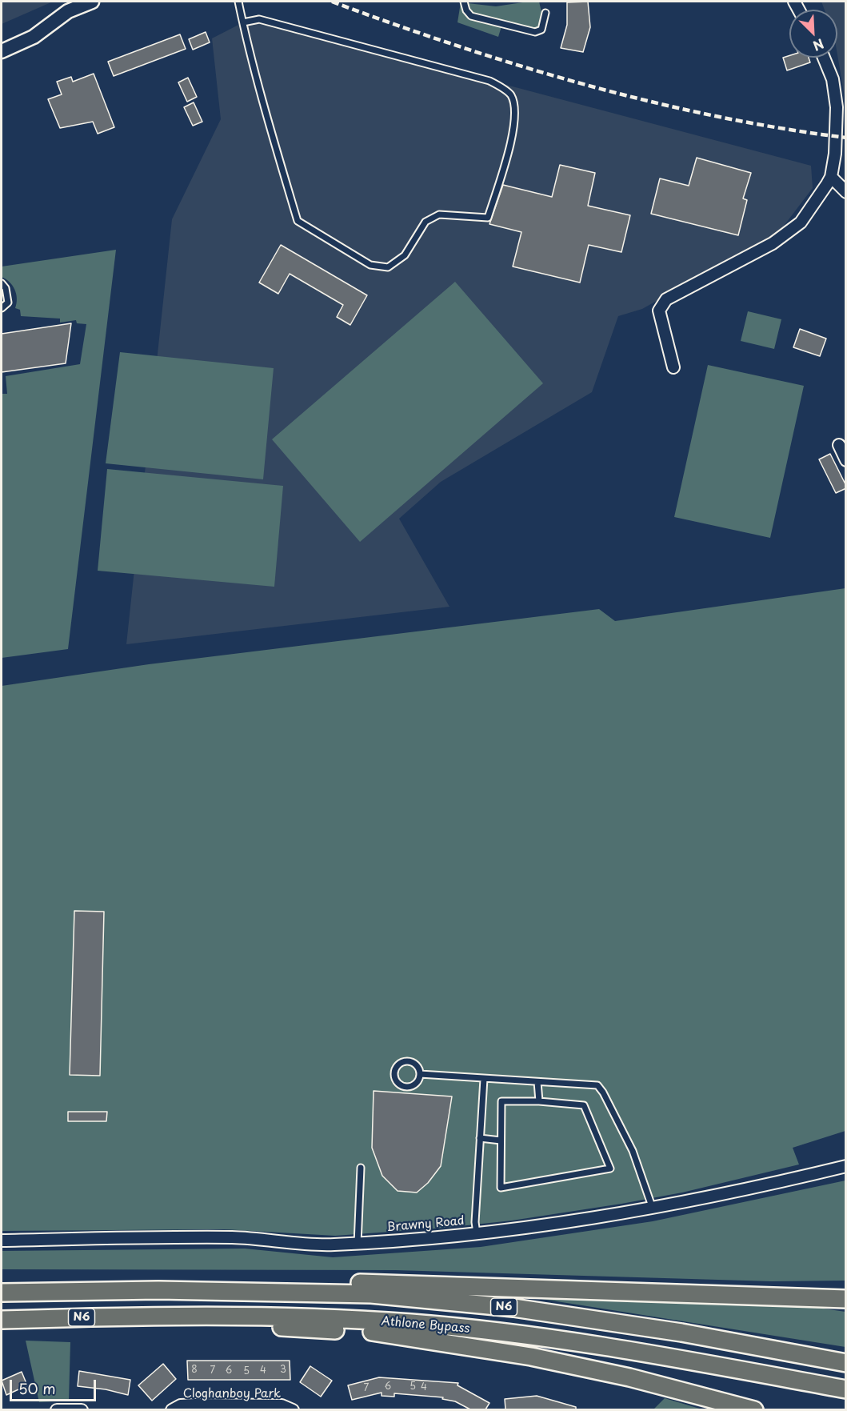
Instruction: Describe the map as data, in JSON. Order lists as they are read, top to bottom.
{
  "streets": {
    "highway": ["N6", "Athlone Bypass"],
    "street": ["Brawny Road", "Cloghanboy Park"]
  },
  "crossings": [
    ["N6", "Athlone Bypass"]
  ],
  "house_numbers": [
    "8",
    "3",
    "7",
    "6",
    "4",
    "5",
    "6",
    "5",
    "4",
    "7"
  ],
  "scale_bar": "50 m",
  "north": "bottom right"
}
